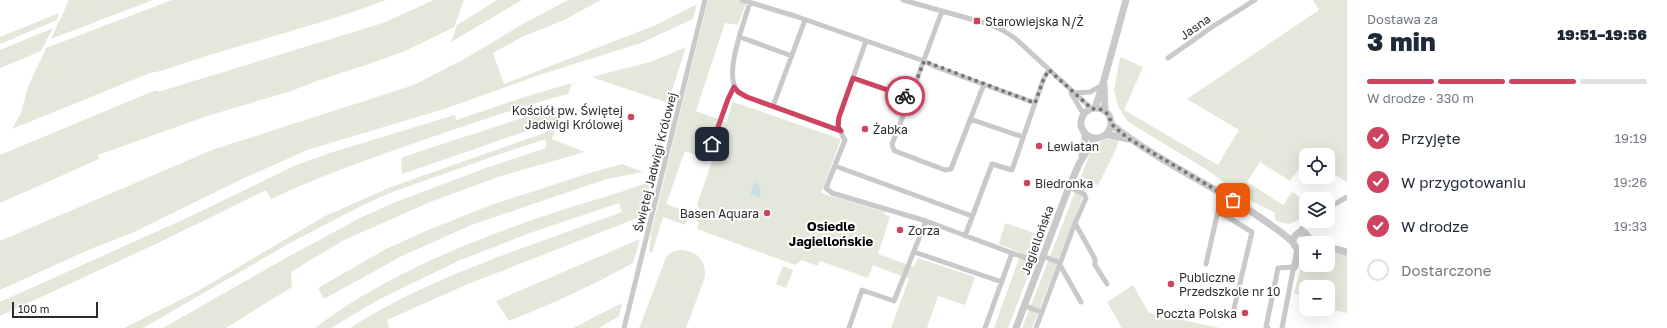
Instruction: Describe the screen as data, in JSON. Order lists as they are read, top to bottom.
{
  "streets": {
    "street": ["Jasna", "Świętej Jadwigi Królowej", "Jagiellońska"]
  },
  "districts": ["Osiedle Jagiellońskie"],
  "places": {
    "transit": ["Starowiejska N/Ż"],
    "other": [
      "Kościół pw. Świętej Jadwigi Królowej",
      "Żabka",
      "Lewiatan",
      "Biedronka",
      "Basen Aquara",
      "Zorza",
      "Publiczne Przedszkole nr 10",
      "Poczta Polska"
    ]
  },
  "scale_bar": "100 m",
  "page": {
    "heading": ["3 min", "Dostawa za", "19:51–19:56"],
    "bar": "W drodze · 330 m",
    "list": [
      ["Przyjęte", "19:19"],
      ["W przygotowaniu", "19:26"],
      ["W drodze", "19:33"],
      "Dostarczone"
    ],
    "map_buttons": ["+", "−"],
    "scale": "100 m"
  }
}
